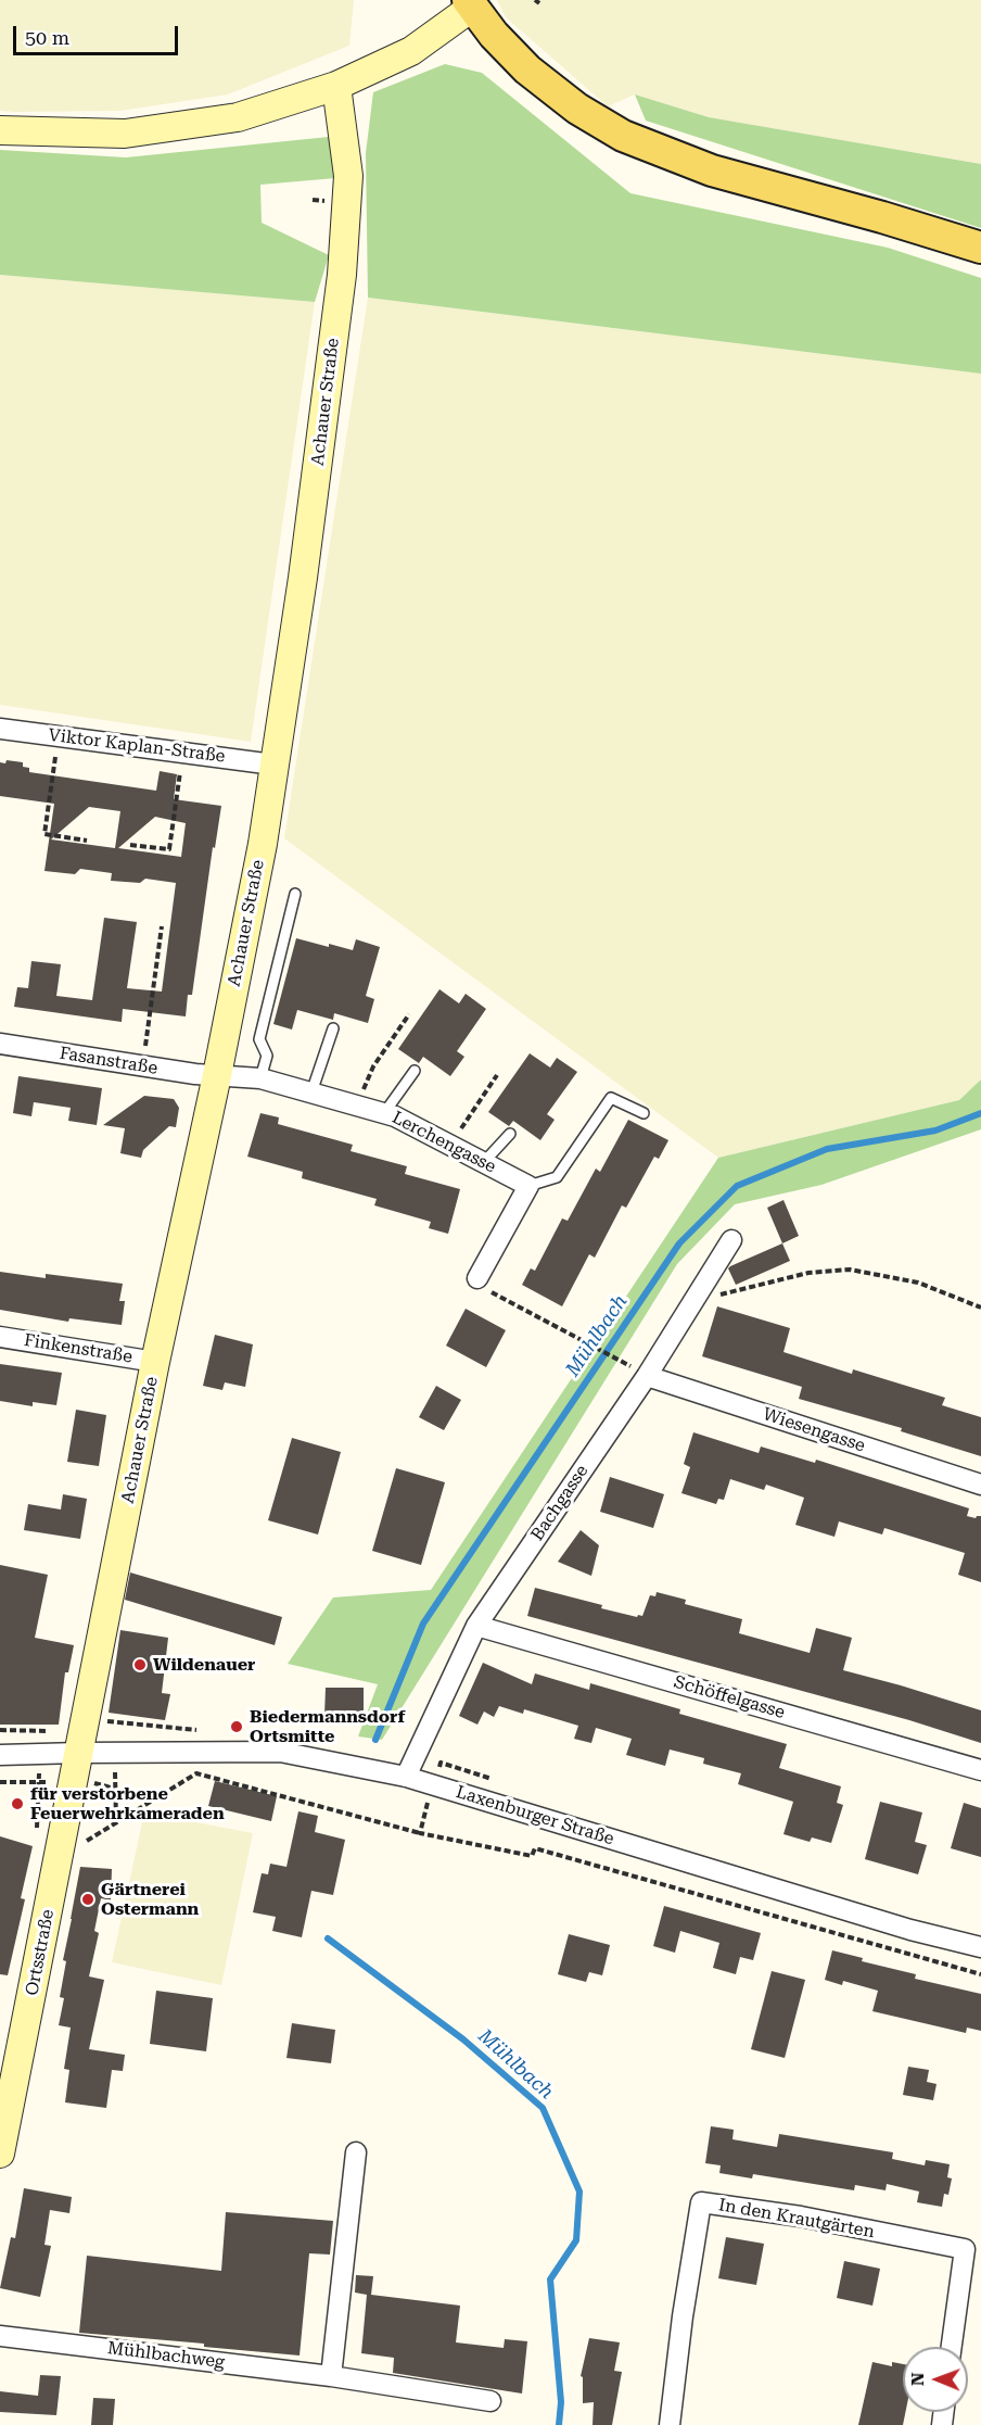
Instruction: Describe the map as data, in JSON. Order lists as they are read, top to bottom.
{
  "streets": {
    "street": [
      "Achauer Straße",
      "Viktor Kaplan-Straße",
      "Fasanstraße",
      "Lerchengasse",
      "Finkenstraße",
      "Wiesengasse",
      "Bachgasse",
      "Schöffelgasse",
      "Laxenburger Straße",
      "Ortsstraße",
      "In den Krautgärten",
      "Mühlbachweg"
    ]
  },
  "crossings": [
    ["Achauer Straße", "Viktor Kaplan-Straße"],
    ["Achauer Straße", "Fasanstraße"],
    ["Achauer Straße", "Lerchengasse"],
    ["Achauer Straße", "Finkenstraße"],
    ["Achauer Straße", "Laxenburger Straße"],
    ["Achauer Straße", "Ortsstraße"],
    ["Fasanstraße", "Lerchengasse"],
    ["Wiesengasse", "Bachgasse"],
    ["Bachgasse", "Schöffelgasse"],
    ["Bachgasse", "Laxenburger Straße"],
    ["Laxenburger Straße", "Ortsstraße"]
  ],
  "water": ["Mühlbach"],
  "places": [
    "Wildenauer",
    "Biedermannsdorf Ortsmitte",
    "für verstorbene Feuerwehrkameraden",
    "Gärtnerei Ostermann"
  ],
  "scale_bar": "50 m",
  "north": "left"
}
